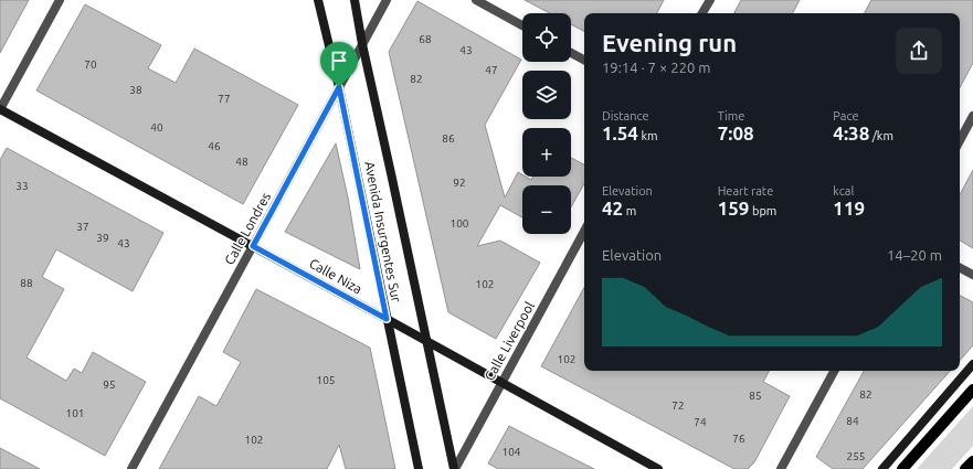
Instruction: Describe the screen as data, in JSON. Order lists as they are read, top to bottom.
{
  "streets": {
    "main road": ["Avenida Insurgentes Sur", "Calle Niza"],
    "street": ["Calle Londres", "Calle Liverpool"]
  },
  "crossings": [
    ["Calle Londres", "Avenida Insurgentes Sur"],
    ["Calle Londres", "Calle Niza"],
    ["Avenida Insurgentes Sur", "Calle Niza"],
    ["Avenida Insurgentes Sur", "Calle Liverpool"],
    ["Calle Niza", "Calle Liverpool"]
  ],
  "house_numbers": [
    "68",
    "43",
    "70",
    "47",
    "82",
    "38",
    "77",
    "40",
    "86",
    "46",
    "48",
    "92",
    "33",
    "100",
    "37",
    "39",
    "43",
    "88",
    "102",
    "102",
    "105",
    "95",
    "82",
    "85",
    "72",
    "101",
    "84",
    "74",
    "76",
    "102",
    "104",
    "255"
  ],
  "page": {
    "map_buttons": ["+", "−"],
    "heading": ["Evening run", "19:14 · 7 × 220 m"],
    "stats": [
      ["Distance", "1.54 km"],
      ["Time", "7:08"],
      ["Pace", "4:38 /km"],
      ["Elevation", "42 m"],
      ["Heart rate", "159 bpm"],
      ["kcal", "119"]
    ],
    "chart": ["Elevation", "14–20 m"]
  }
}
